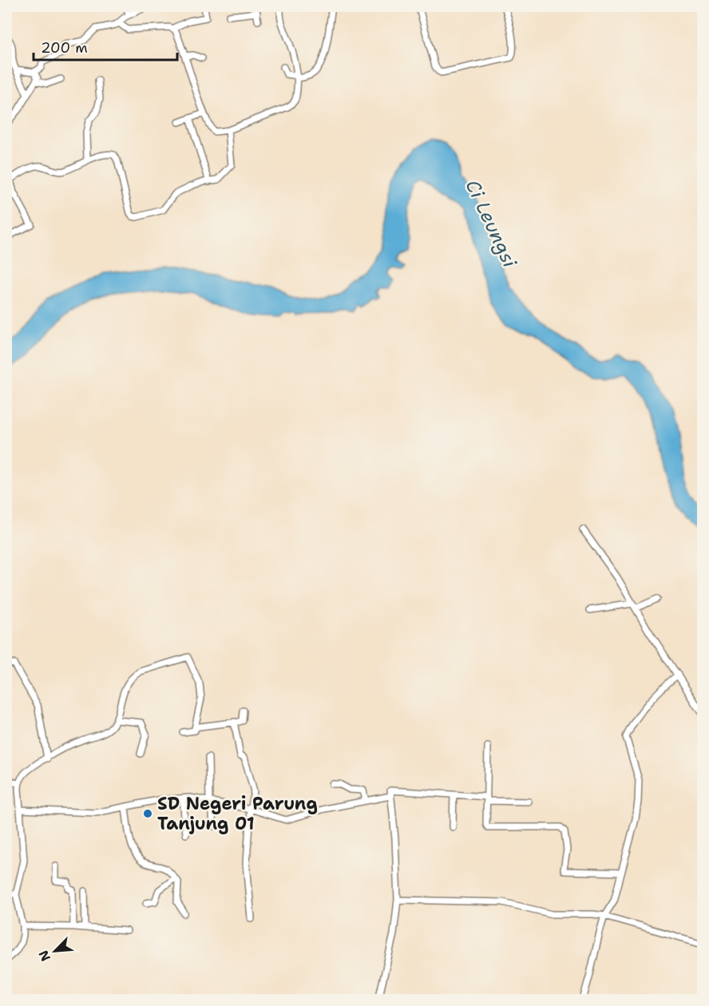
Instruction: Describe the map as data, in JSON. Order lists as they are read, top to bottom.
{
  "water": ["Ci Leungsi"],
  "places": ["SD Negeri Parung Tanjung 01"],
  "scale_bar": "200 m",
  "north": "bottom left"
}
